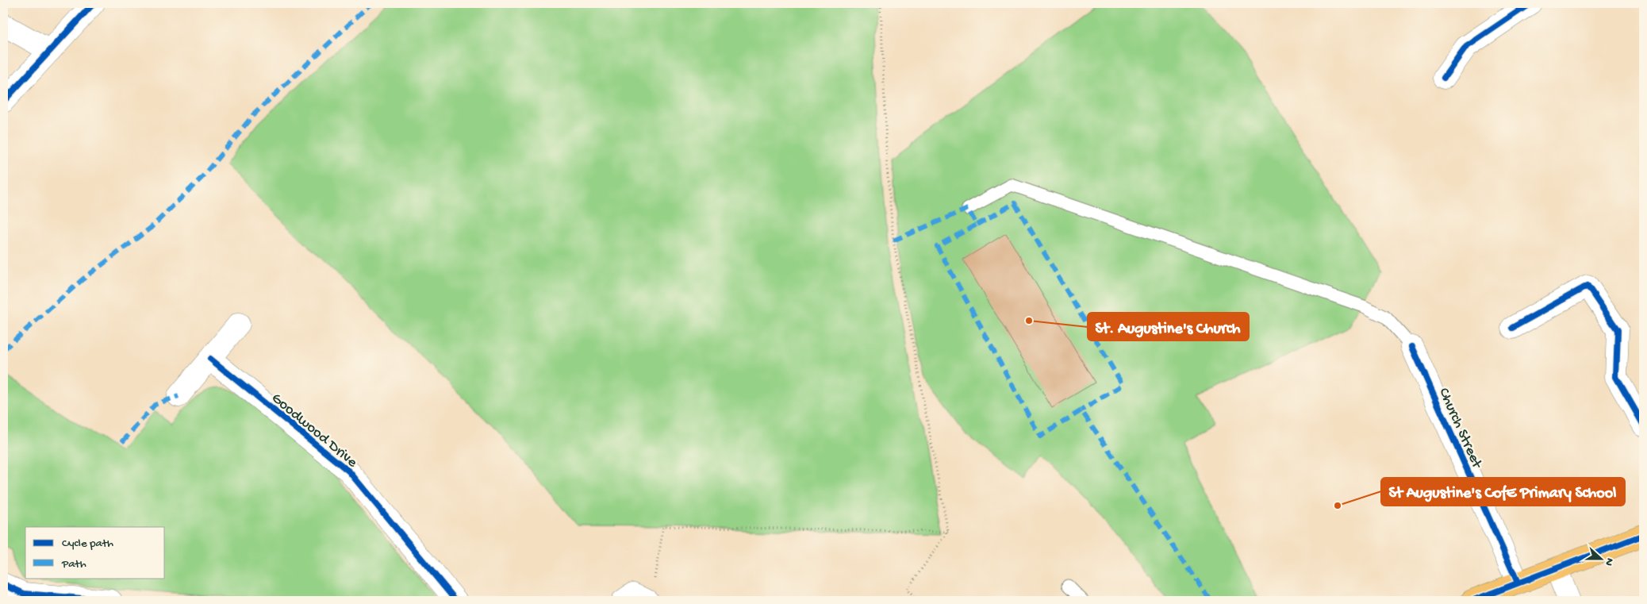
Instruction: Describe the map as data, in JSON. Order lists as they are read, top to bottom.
{
  "streets": {
    "street": ["Church Street", "Goodwood Drive"]
  },
  "places": ["St. Augustine's Church", "St Augustine's CofE Primary School"],
  "legend": ["Cycle path", "Path"],
  "north": "right"
}
